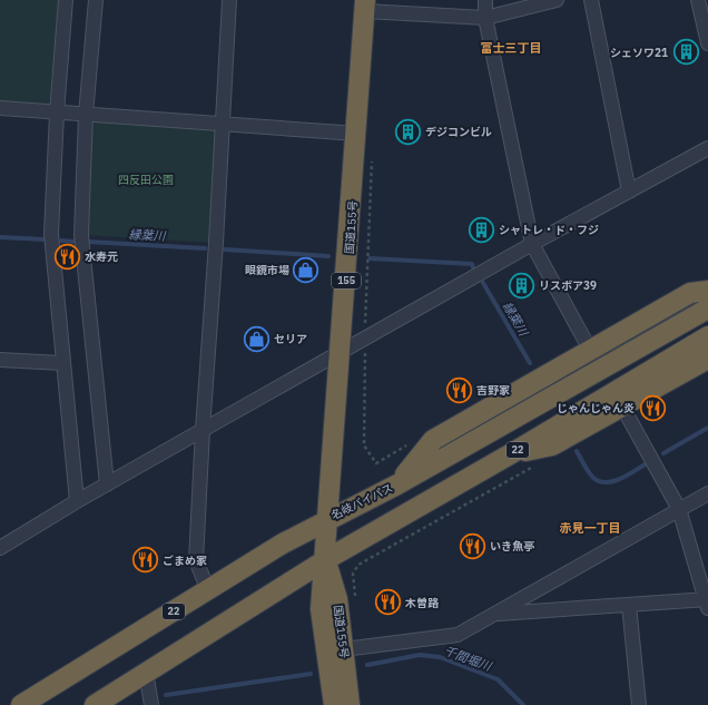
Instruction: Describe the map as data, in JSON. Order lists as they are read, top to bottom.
{
  "streets": {
    "highway": [
      "国道155号",
      "155",
      "22",
      "名岐バイパス"
    ]
  },
  "crossings": [
    ["国道155号", "22"],
    ["国道155号", "名岐バイパス"],
    ["22", "名岐バイパス"]
  ],
  "districts": ["富士三丁目", "赤見一丁目"],
  "water": ["縁葉川", "千間堀川"],
  "parks": ["四反田公園"],
  "places": {
    "building": [
      "シェソワ21",
      "デジコンビル",
      "シャトレ・ド・フジ",
      "リスボア39"
    ],
    "restaurant": [
      "水寿元",
      "吉野家",
      "じゃんじゃん炎",
      "いき魚亭",
      "ごまめ家",
      "木曽路"
    ],
    "shop": ["眼鏡市場", "セリア"]
  }
}
